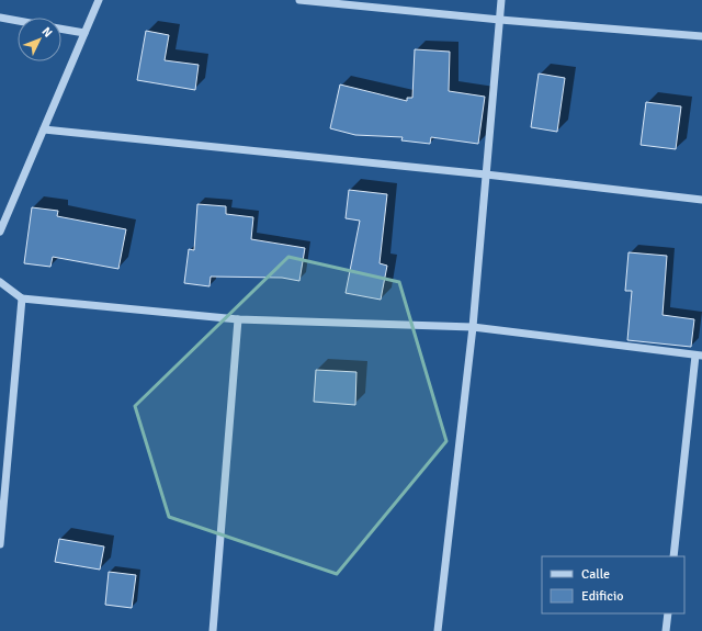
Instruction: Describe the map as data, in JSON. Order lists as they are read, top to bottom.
{
  "legend": ["Calle", "Edificio"],
  "north": "top right"
}
